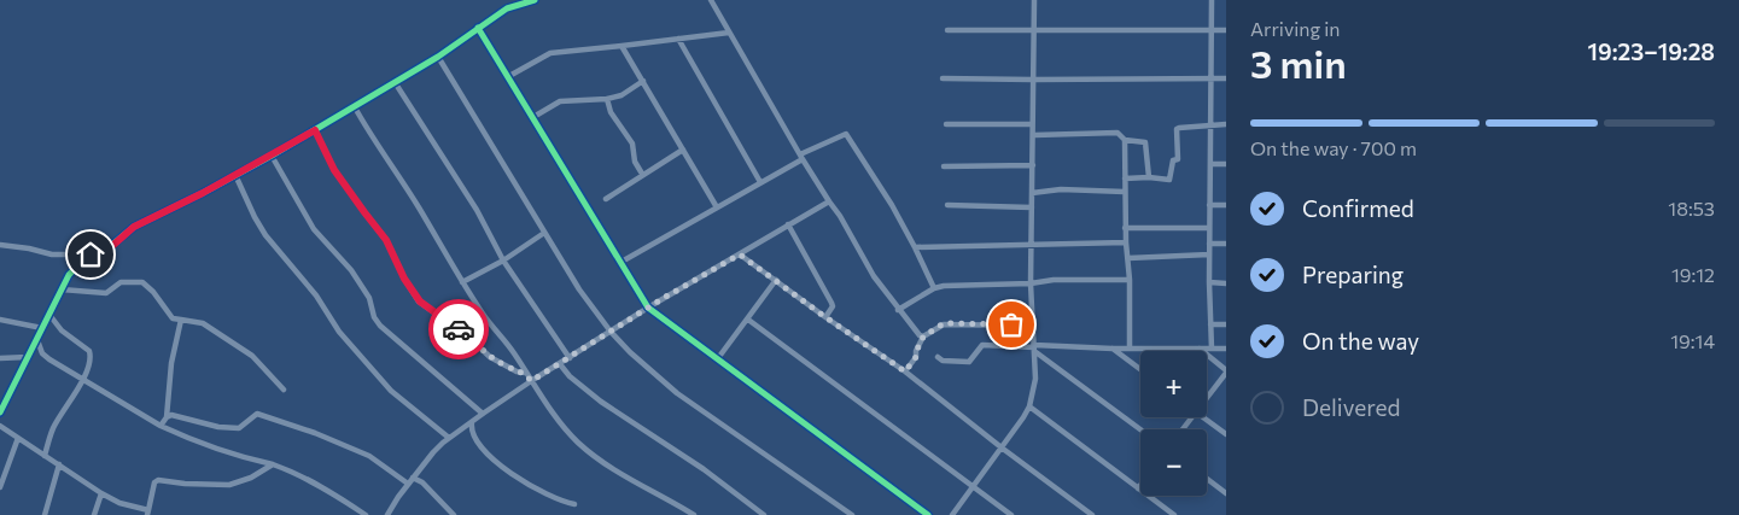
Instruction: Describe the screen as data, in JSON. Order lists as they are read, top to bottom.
{
  "page": {
    "heading": ["3 min", "Arriving in", "19:23–19:28"],
    "bar": "On the way · 700 m",
    "list": [
      ["Confirmed", "18:53"],
      ["Preparing", "19:12"],
      ["On the way", "19:14"],
      "Delivered"
    ],
    "map_buttons": ["+", "−"]
  }
}
